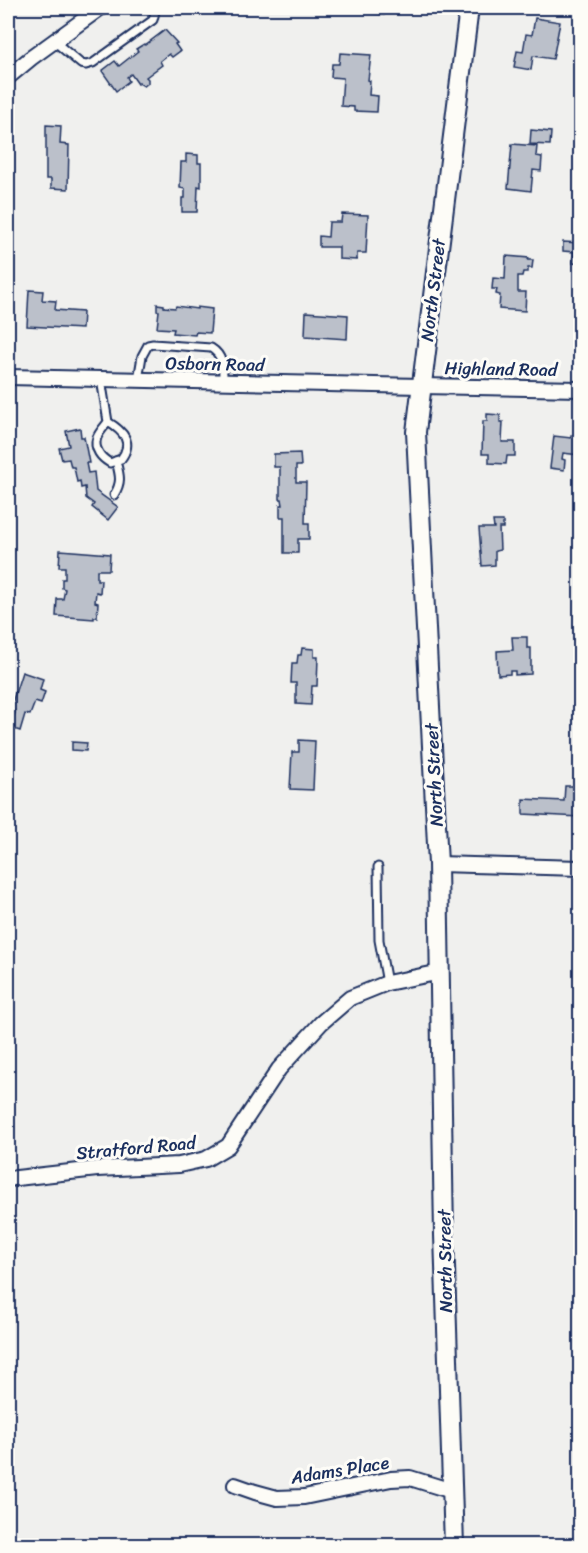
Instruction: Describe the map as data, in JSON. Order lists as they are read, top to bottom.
{
  "streets": {
    "main road": ["North Street"],
    "street": [
      "Osborn Road",
      "Highland Road",
      "Stratford Road",
      "Adams Place"
    ]
  },
  "crossings": [
    ["North Street", "Osborn Road"],
    ["North Street", "Highland Road"],
    ["North Street", "Stratford Road"],
    ["North Street", "Adams Place"],
    ["Osborn Road", "Highland Road"]
  ]
}
